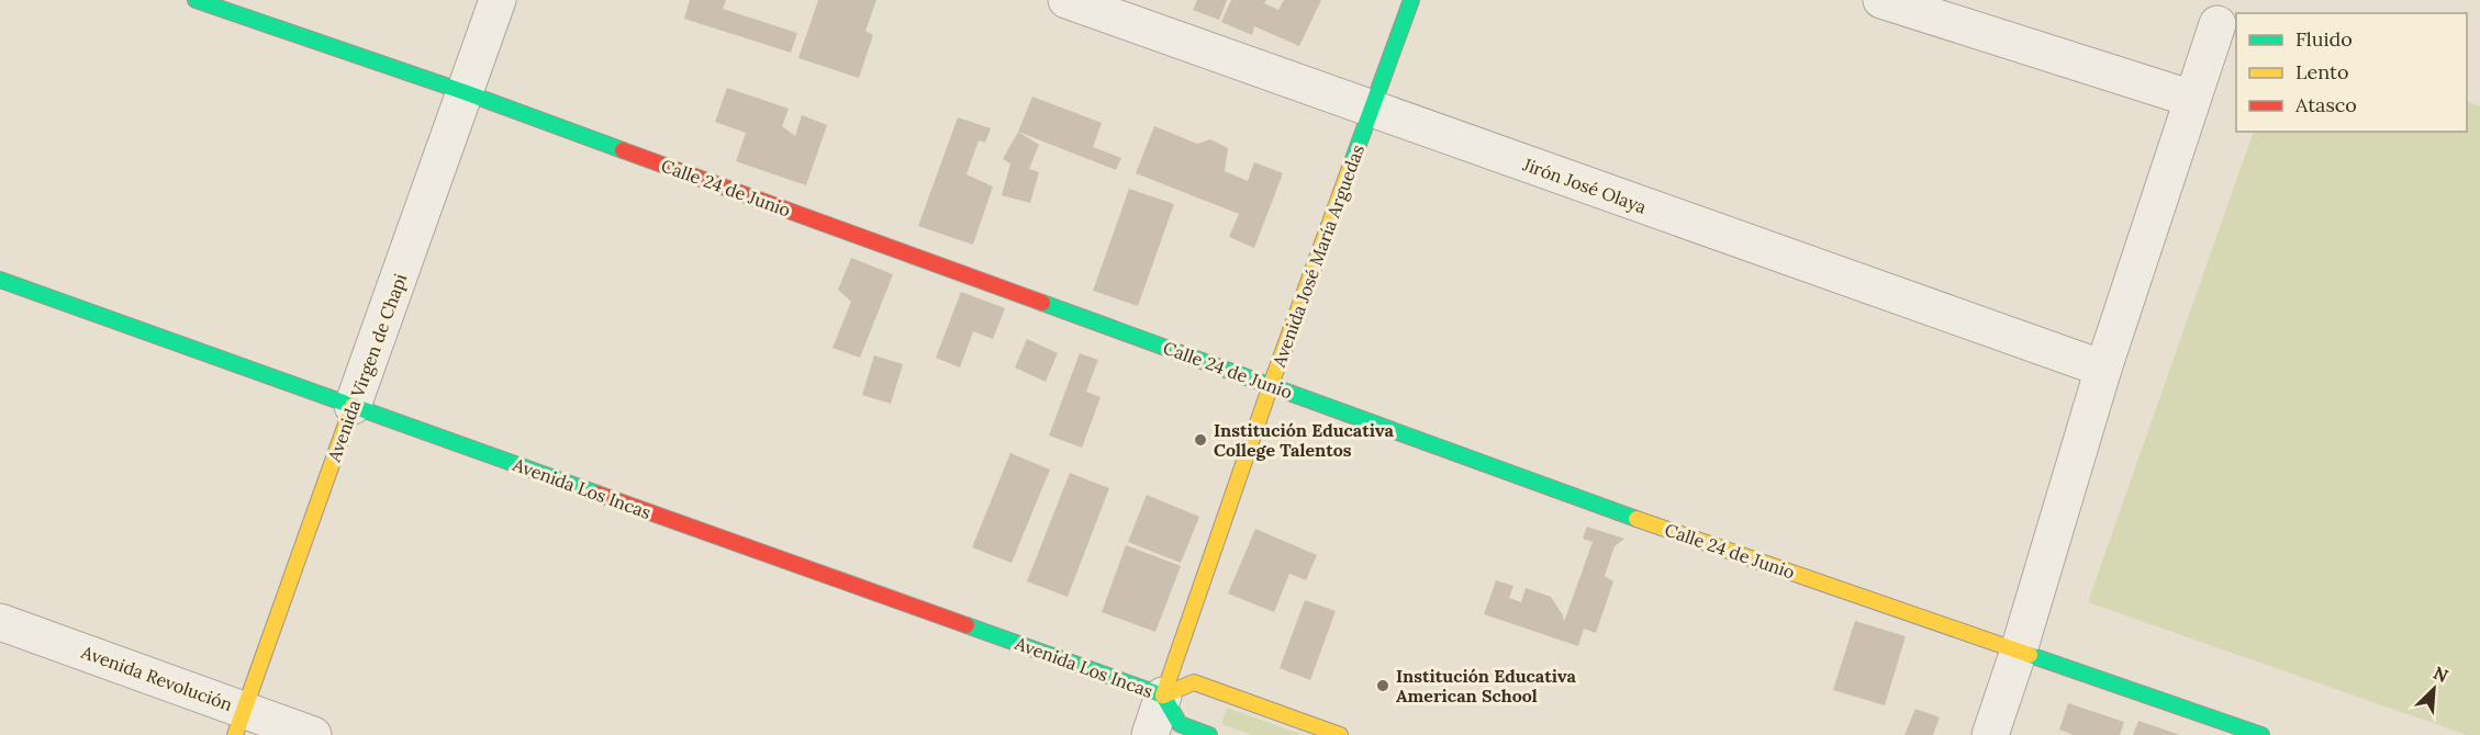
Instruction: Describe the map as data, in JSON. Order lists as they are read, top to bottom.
{
  "streets": {
    "street": [
      "Jirón José Olaya",
      "Calle 24 de Junio",
      "Avenida José María Arguedas",
      "Avenida Virgen de Chapi",
      "Avenida Los Incas",
      "Avenida Revolución"
    ]
  },
  "crossings": [
    ["Jirón José Olaya", "Avenida José María Arguedas"],
    ["Calle 24 de Junio", "Avenida José María Arguedas"],
    ["Calle 24 de Junio", "Avenida Virgen de Chapi"],
    ["Avenida José María Arguedas", "Avenida Los Incas"],
    ["Avenida Virgen de Chapi", "Avenida Los Incas"],
    ["Avenida Virgen de Chapi", "Avenida Revolución"]
  ],
  "places": ["Institución Educativa College Talentos", "Institución Educativa American School"],
  "legend": ["Fluido", "Lento", "Atasco"],
  "north": "top right"
}
